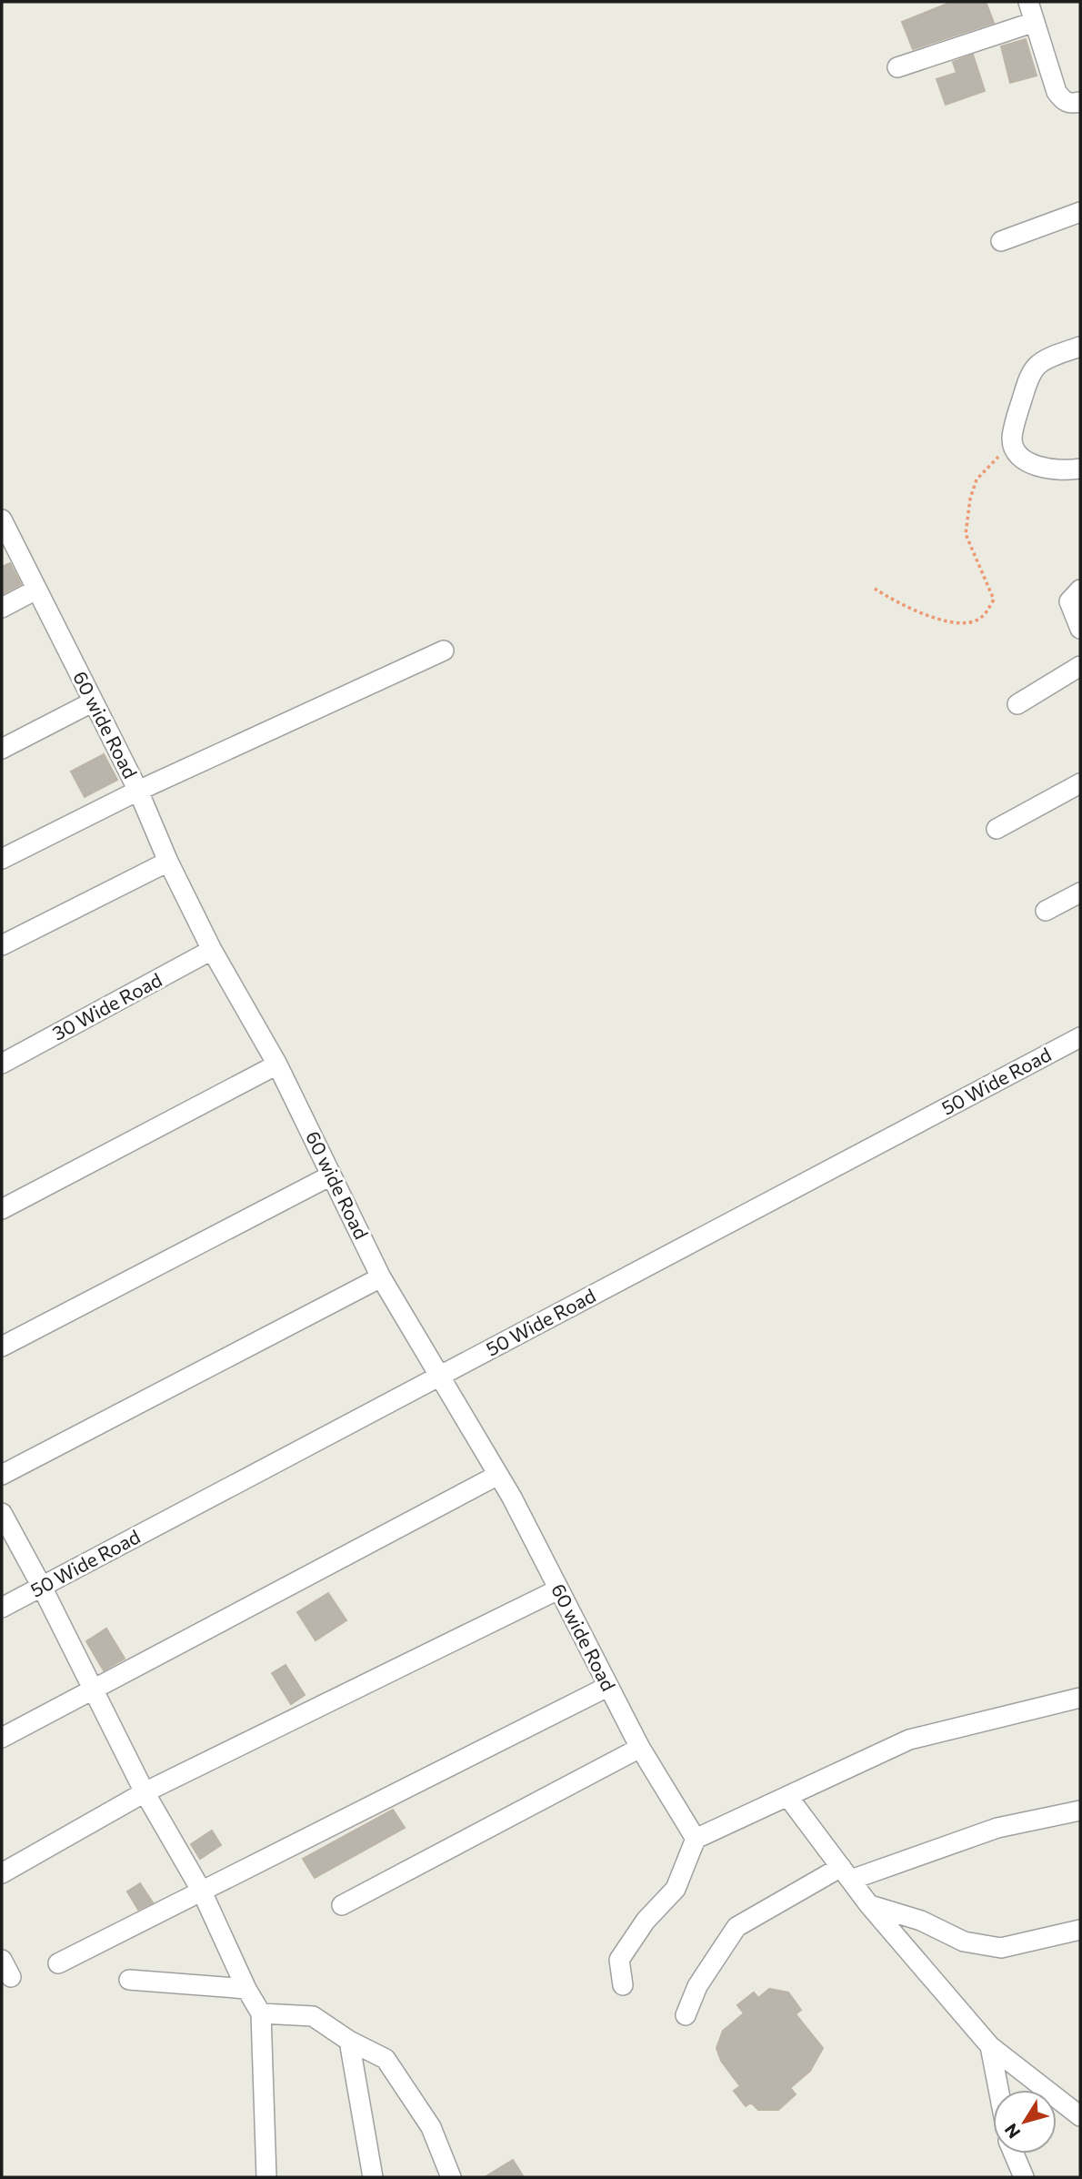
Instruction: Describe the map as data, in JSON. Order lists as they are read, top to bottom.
{
  "streets": {
    "street": ["60 wide Road", "30 Wide Road", "50 Wide Road"]
  },
  "crossings": [
    ["60 wide Road", "30 Wide Road"],
    ["60 wide Road", "50 Wide Road"]
  ],
  "north": "bottom left"
}
